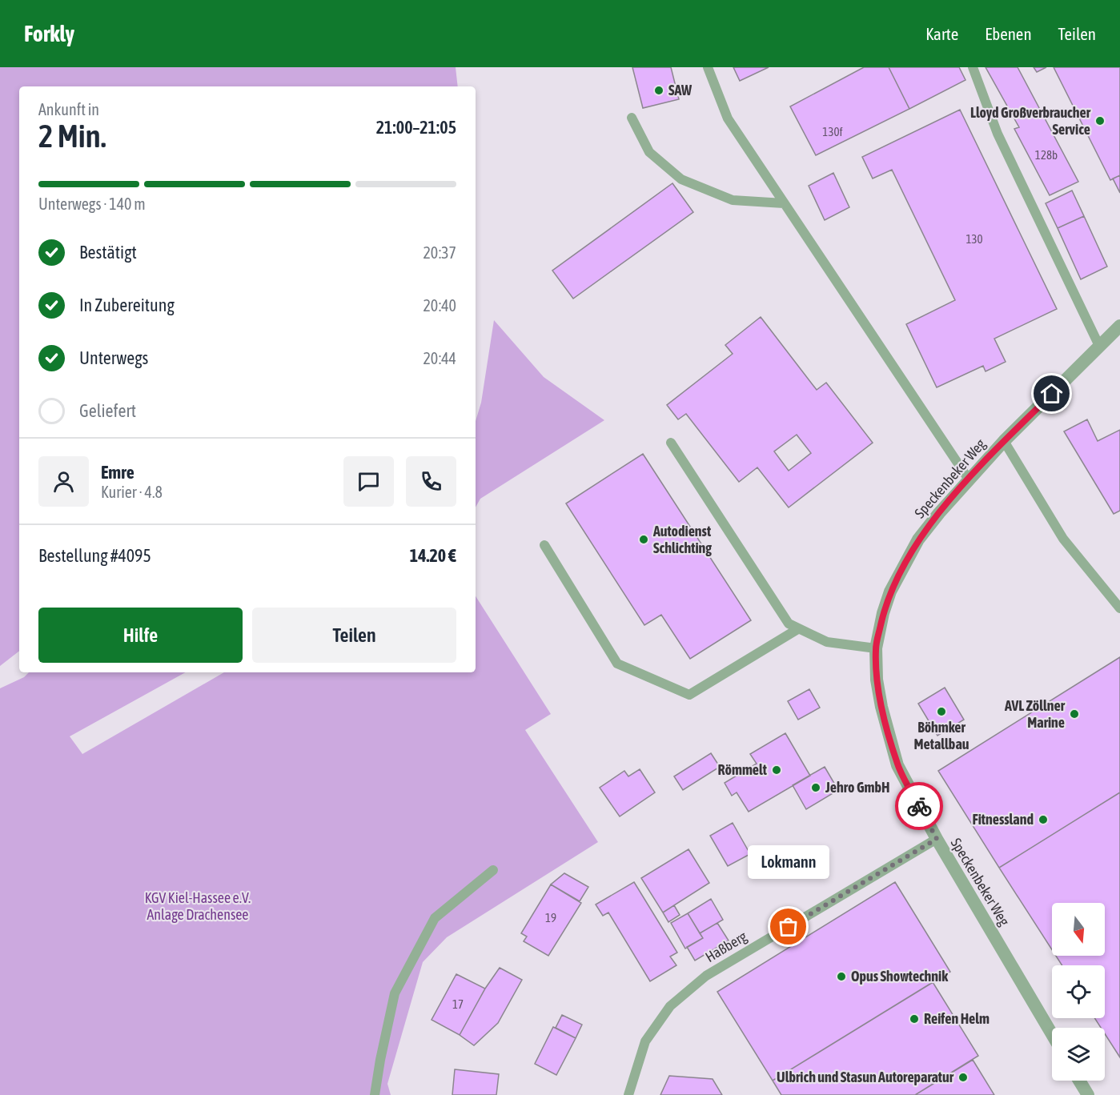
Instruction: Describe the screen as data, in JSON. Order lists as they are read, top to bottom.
{
  "streets": {
    "street": ["Speckenbeker Weg"],
    "lane": ["Haßberg"]
  },
  "crossings": [
    ["Speckenbeker Weg", "Haßberg"]
  ],
  "parks": ["KGV Kiel-Hassee e.V. Anlage Drachensee"],
  "places": [
    "SAW",
    "Lloyd Großverbraucher Service",
    "Autodienst Schlichting",
    "Böhmker Metallbau",
    "AVL Zöllner Marine",
    "Römmelt",
    "Jehro GmbH",
    "Fitnessland",
    "Lokmann",
    "Opus Showtechnik",
    "Reifen Helm",
    "Ulbrich und Stasun Autoreparatur"
  ],
  "house_numbers": [
    "130f",
    "128b",
    "130",
    "19",
    "17"
  ],
  "north": "bottom",
  "page": {
    "header": "Forkly",
    "nav": ["Karte", "Ebenen", "Teilen"],
    "heading": ["2 Min.", "Ankunft in", "21:00–21:05"],
    "panel": [
      "Emre",
      "Kurier · 4.8",
      "Bestellung #4095",
      "14.20 €"
    ],
    "bar": "Unterwegs · 140 m",
    "list": [
      ["Bestätigt", "20:37"],
      ["In Zubereitung", "20:40"],
      ["Unterwegs", "20:44"],
      "Geliefert"
    ],
    "buttons": ["Hilfe", "Teilen"],
    "bubble": "Lokmann"
  }
}
